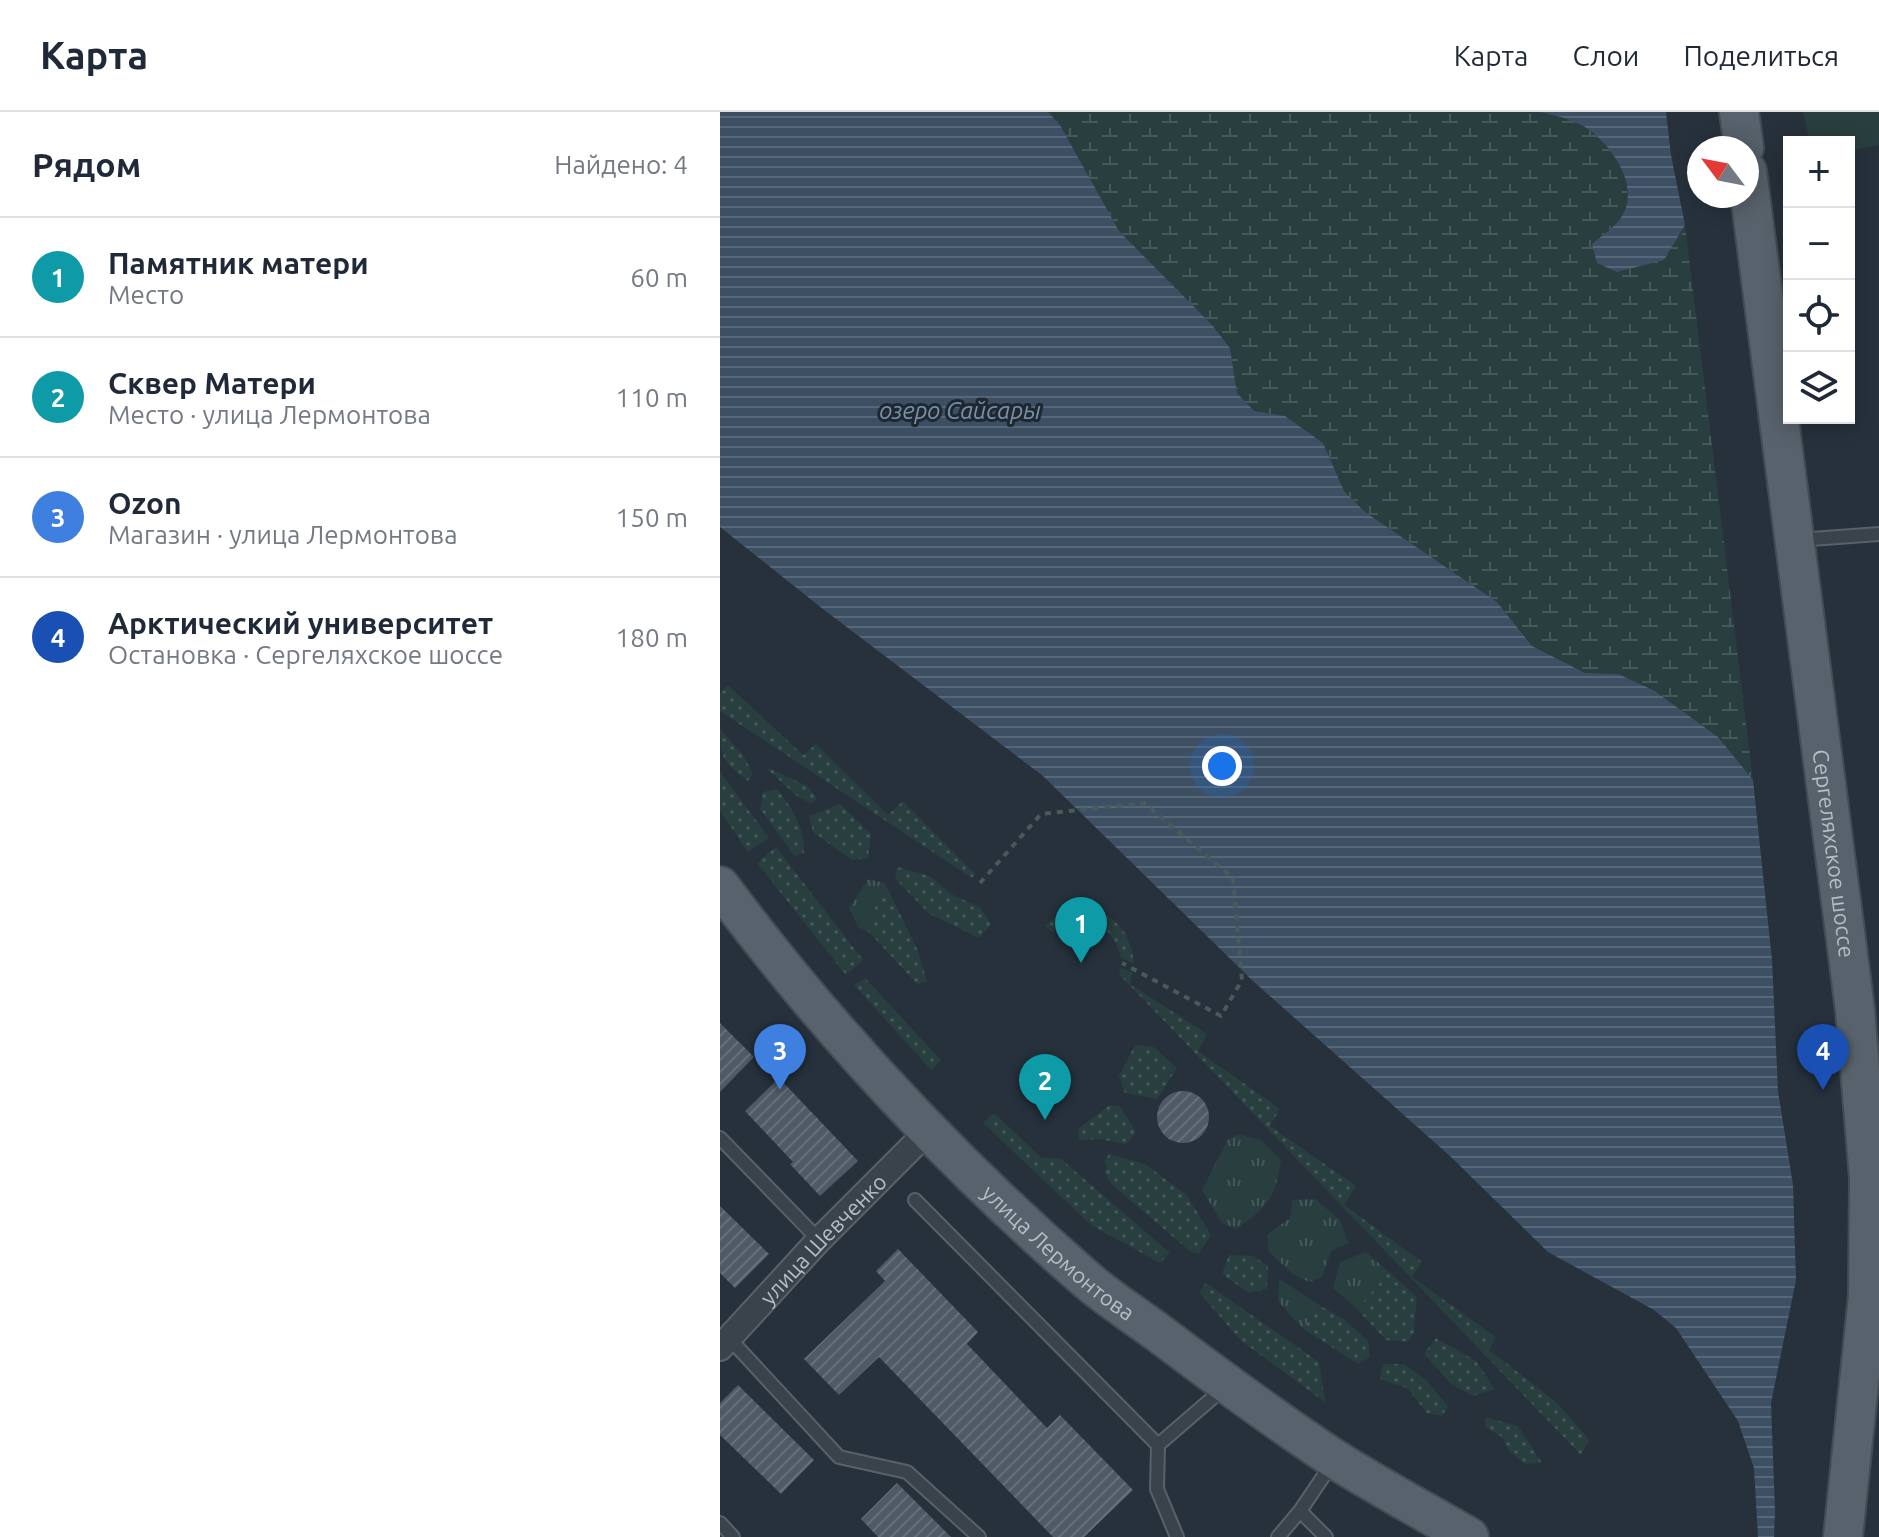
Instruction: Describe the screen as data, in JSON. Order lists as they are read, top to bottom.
{
  "streets": {
    "main road": ["Сергеляхское шоссе", "улица Лермонтова"],
    "street": ["улица Шевченко"]
  },
  "crossings": [
    ["улица Шевченко", "улица Лермонтова"]
  ],
  "water": ["озеро Сайсары"],
  "north": "top left",
  "page": {
    "header": "Карта",
    "nav": ["Карта", "Слои", "Поделиться"],
    "heading": ["Рядом", "Найдено: 4"],
    "map_buttons": ["+", "−"],
    "list": [
      {
        "mark": "1",
        "name": "Памятник матери",
        "note": "Место",
        "value": "60 m"
      },
      {
        "mark": "2",
        "name": "Сквер Матери",
        "note": "Место · улица Лермонтова",
        "value": "110 m"
      },
      {
        "mark": "3",
        "name": "Ozon",
        "note": "Магазин · улица Лермонтова",
        "value": "150 m"
      },
      {
        "mark": "4",
        "name": "Арктический университет",
        "note": "Остановка · Сергеляхское шоссе",
        "value": "180 m"
      }
    ],
    "pins": [
      "1",
      "3",
      "4",
      "2"
    ]
  }
}
